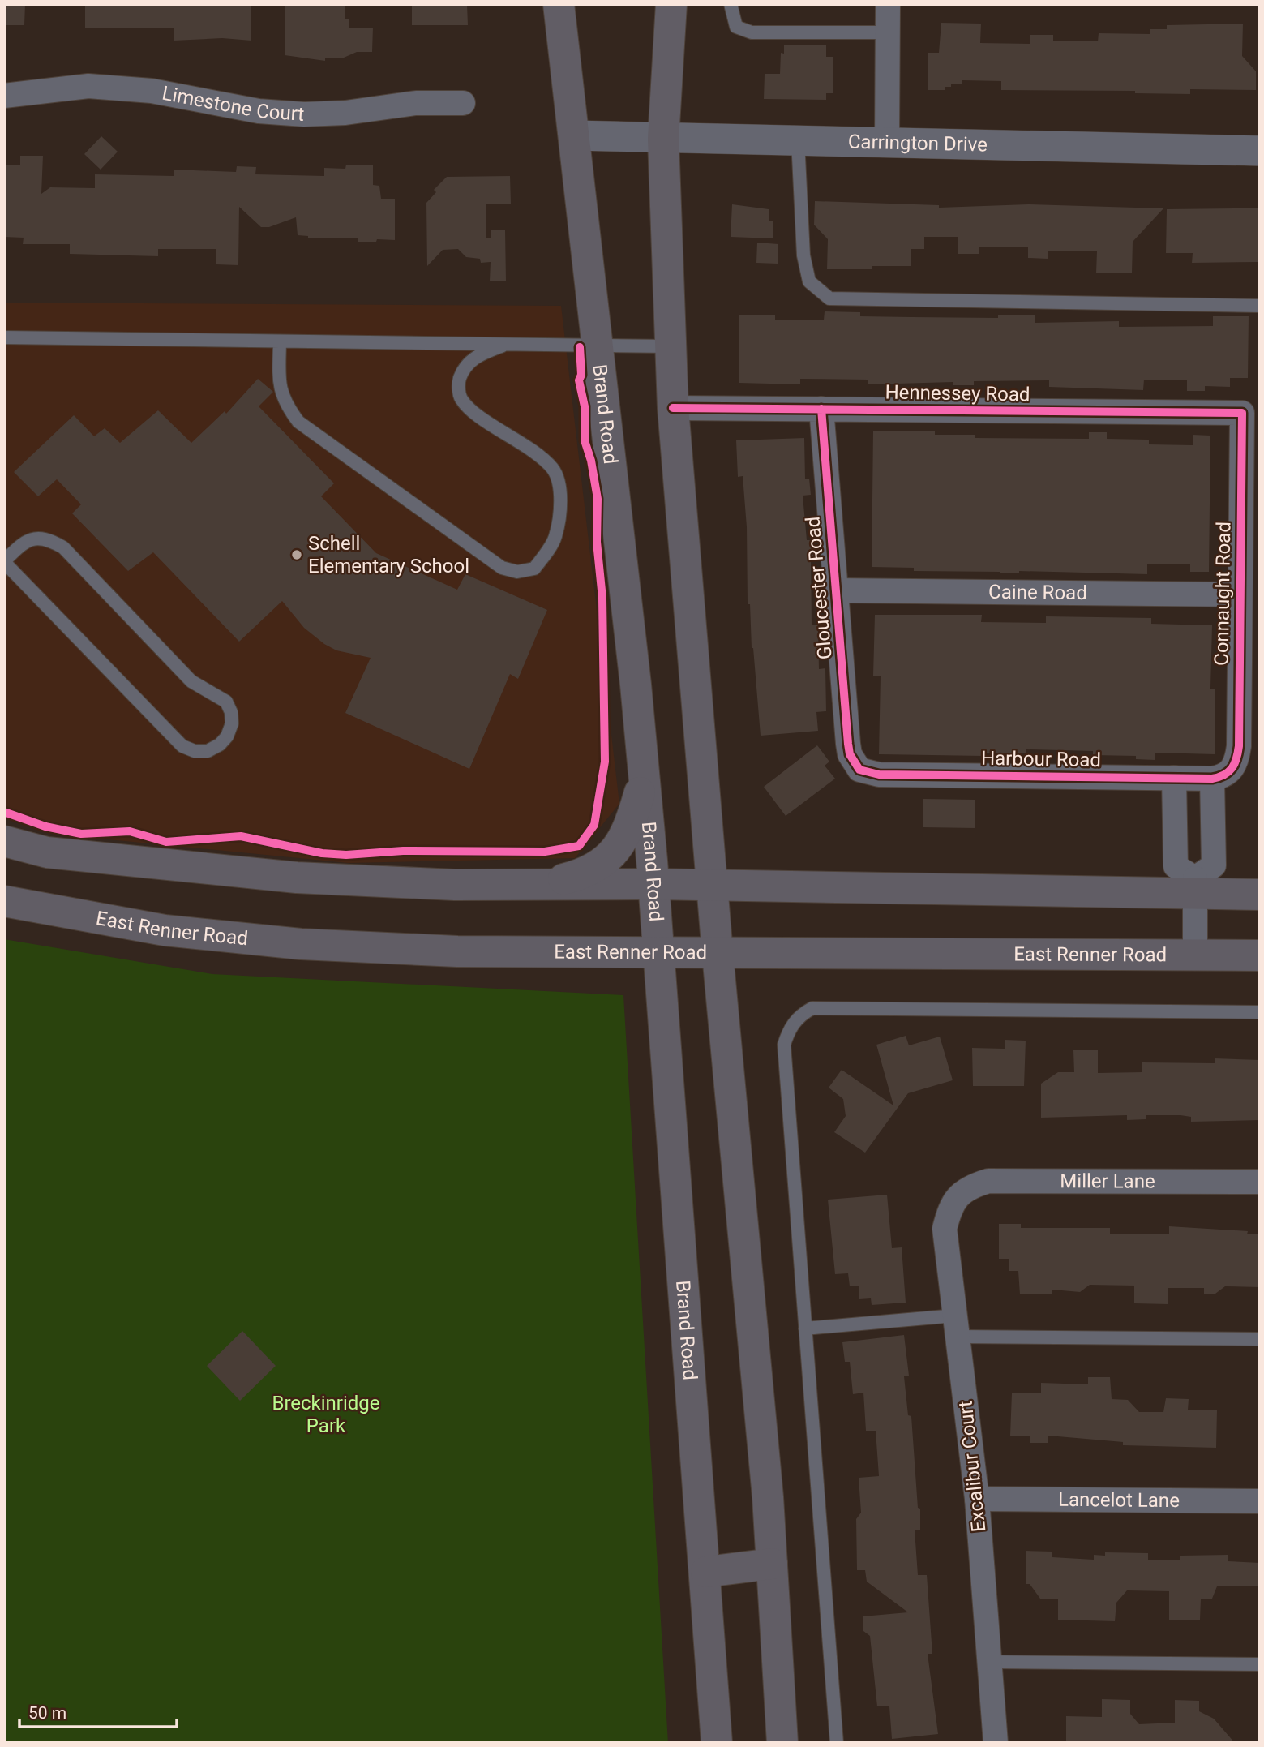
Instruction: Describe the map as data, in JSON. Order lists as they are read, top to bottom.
{
  "streets": {
    "main road": ["Brand Road", "East Renner Road"],
    "street": [
      "Limestone Court",
      "Carrington Drive",
      "Hennessey Road",
      "Gloucester Road",
      "Caine Road",
      "Connaught Road",
      "Harbour Road",
      "Miller Lane",
      "Excalibur Court",
      "Lancelot Lane"
    ]
  },
  "crossings": [
    ["Carrington Drive", "Brand Road"],
    ["Hennessey Road", "Gloucester Road"],
    ["Hennessey Road", "Connaught Road"],
    ["Brand Road", "East Renner Road"],
    ["Gloucester Road", "Caine Road"],
    ["Gloucester Road", "Harbour Road"],
    ["Caine Road", "Connaught Road"],
    ["Connaught Road", "Harbour Road"],
    ["Miller Lane", "Excalibur Court"],
    ["Excalibur Court", "Lancelot Lane"]
  ],
  "parks": ["Breckinridge Park"],
  "places": ["Schell Elementary School"],
  "scale_bar": "50 m"
}
